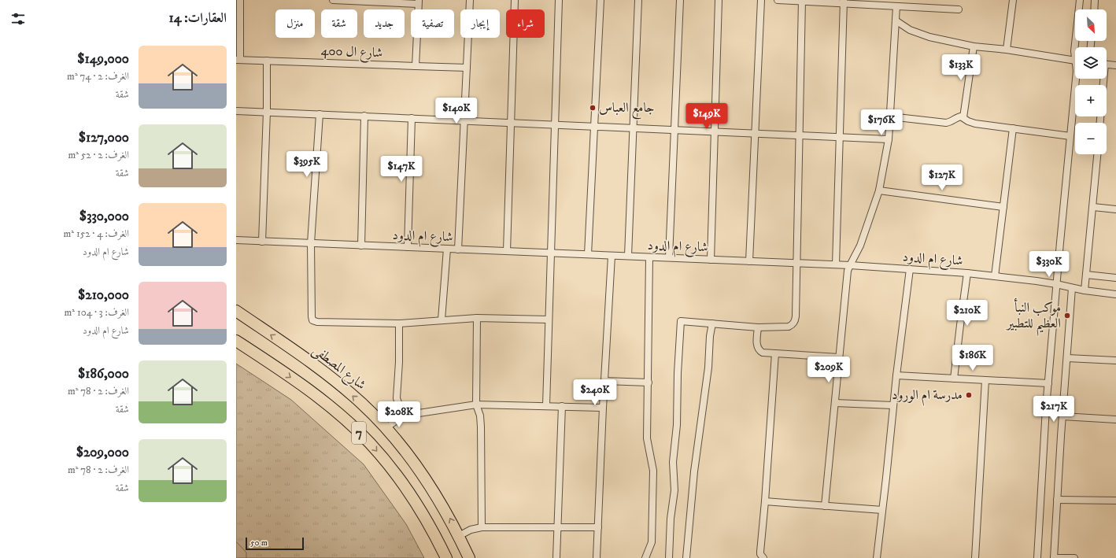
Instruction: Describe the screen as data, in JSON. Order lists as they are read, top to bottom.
{
  "streets": {
    "highway": ["شارع المصطفى", "7"],
    "street": ["شارع ال 400", "شارع ام الدود"]
  },
  "places": ["جامع العباس", "موكب النبأ العظيم للتطبير", "مدرسة ام الورود"],
  "scale_bar": "50 m",
  "north": "bottom right",
  "page": {
    "heading": "العقارات: 14",
    "map_buttons": ["+", "−"],
    "chip": [
      "شراء",
      "إيجار",
      "تصفية",
      "جديد",
      "شقة",
      "منزل"
    ],
    "list": [
      {
        "name": "$149,000",
        "note": "الغرف: 2 · 74 m² · شقة"
      },
      {
        "name": "$127,000",
        "note": "الغرف: 2 · 52 m² · شقة"
      },
      {
        "name": "$330,000",
        "note": "الغرف: 4 · 152 m² · شارع ام الدود"
      },
      {
        "name": "$210,000",
        "note": "الغرف: 3 · 104 m² · شارع ام الدود"
      },
      {
        "name": "$186,000",
        "note": "الغرف: 2 · 78 m² · شقة"
      },
      {
        "name": "$209,000",
        "note": "الغرف: 2 · 78 m² · شقة"
      }
    ],
    "price": [
      "$133K",
      "$140K",
      "$149K",
      "$176K",
      "$395K",
      "$147K",
      "$127K",
      "$330K",
      "$210K",
      "$186K",
      "$209K",
      "$240K",
      "$217K",
      "$208K"
    ],
    "scale": "50 m"
  }
}
